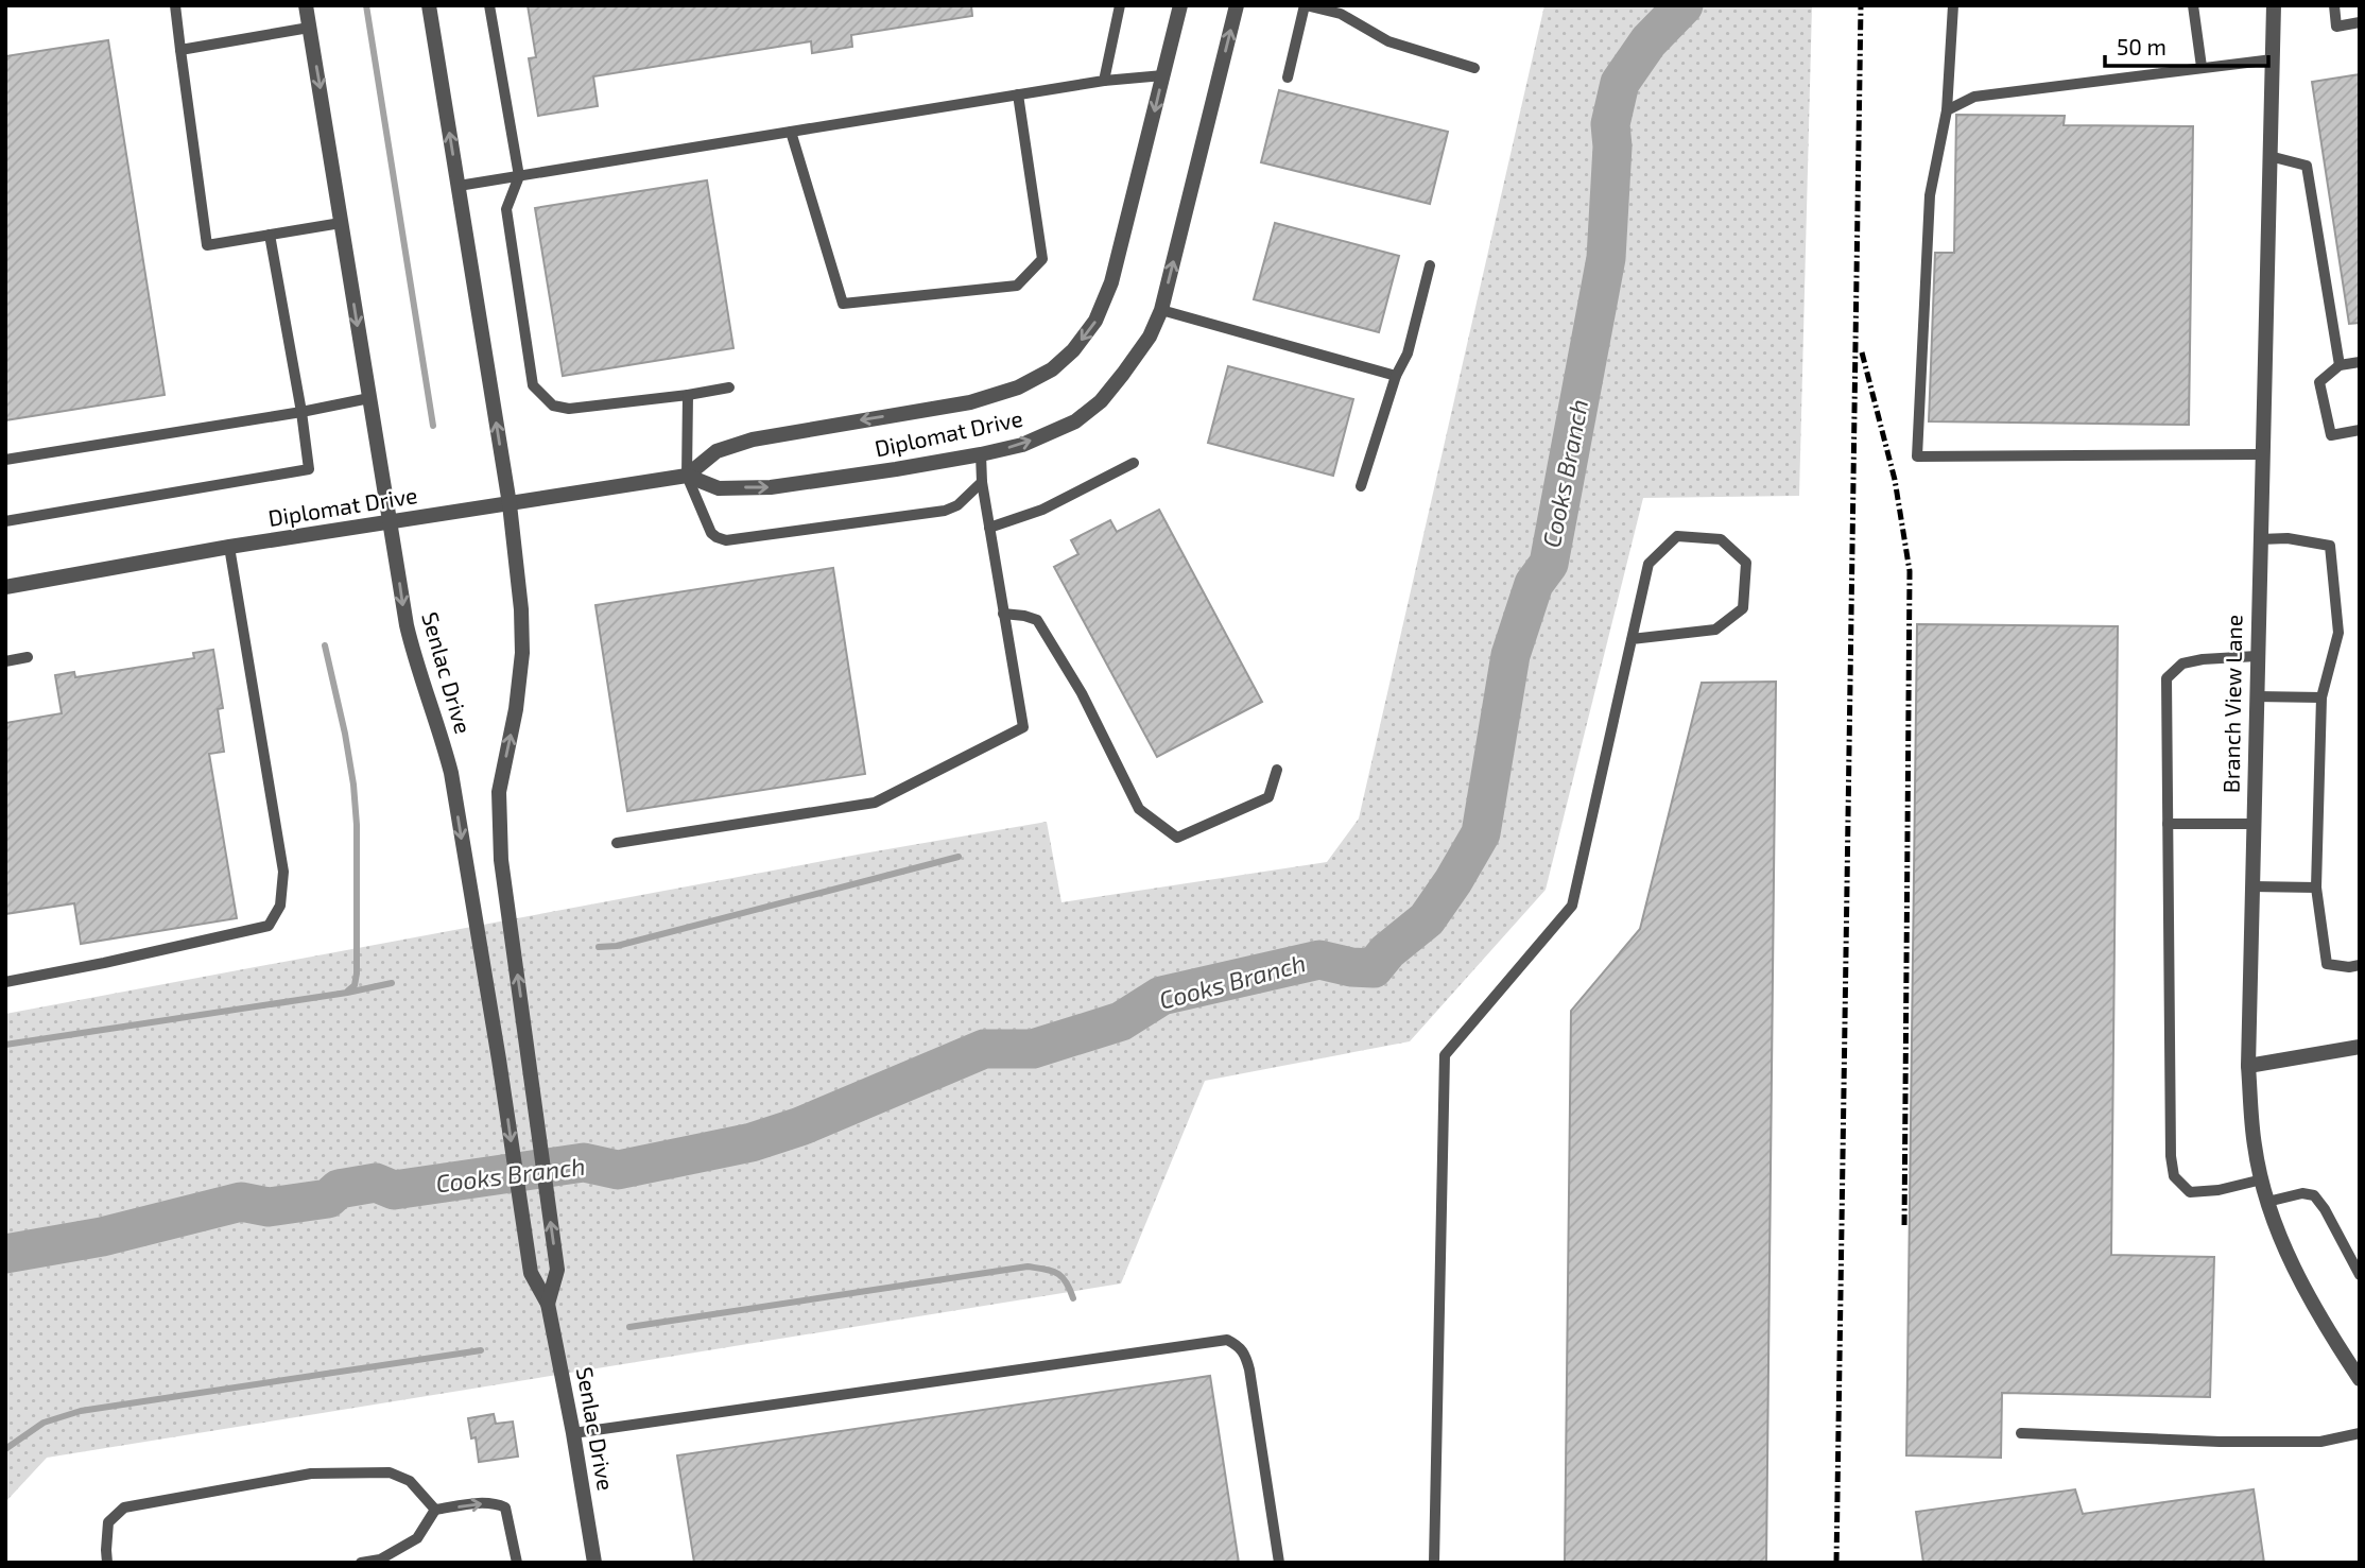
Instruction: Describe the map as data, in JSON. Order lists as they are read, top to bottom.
{
  "streets": {
    "street": ["Diplomat Drive", "Senlac Drive", "Branch View Lane"]
  },
  "crossings": [
    ["Diplomat Drive", "Senlac Drive"]
  ],
  "water": ["Cooks Branch"],
  "scale_bar": "50 m"
}
